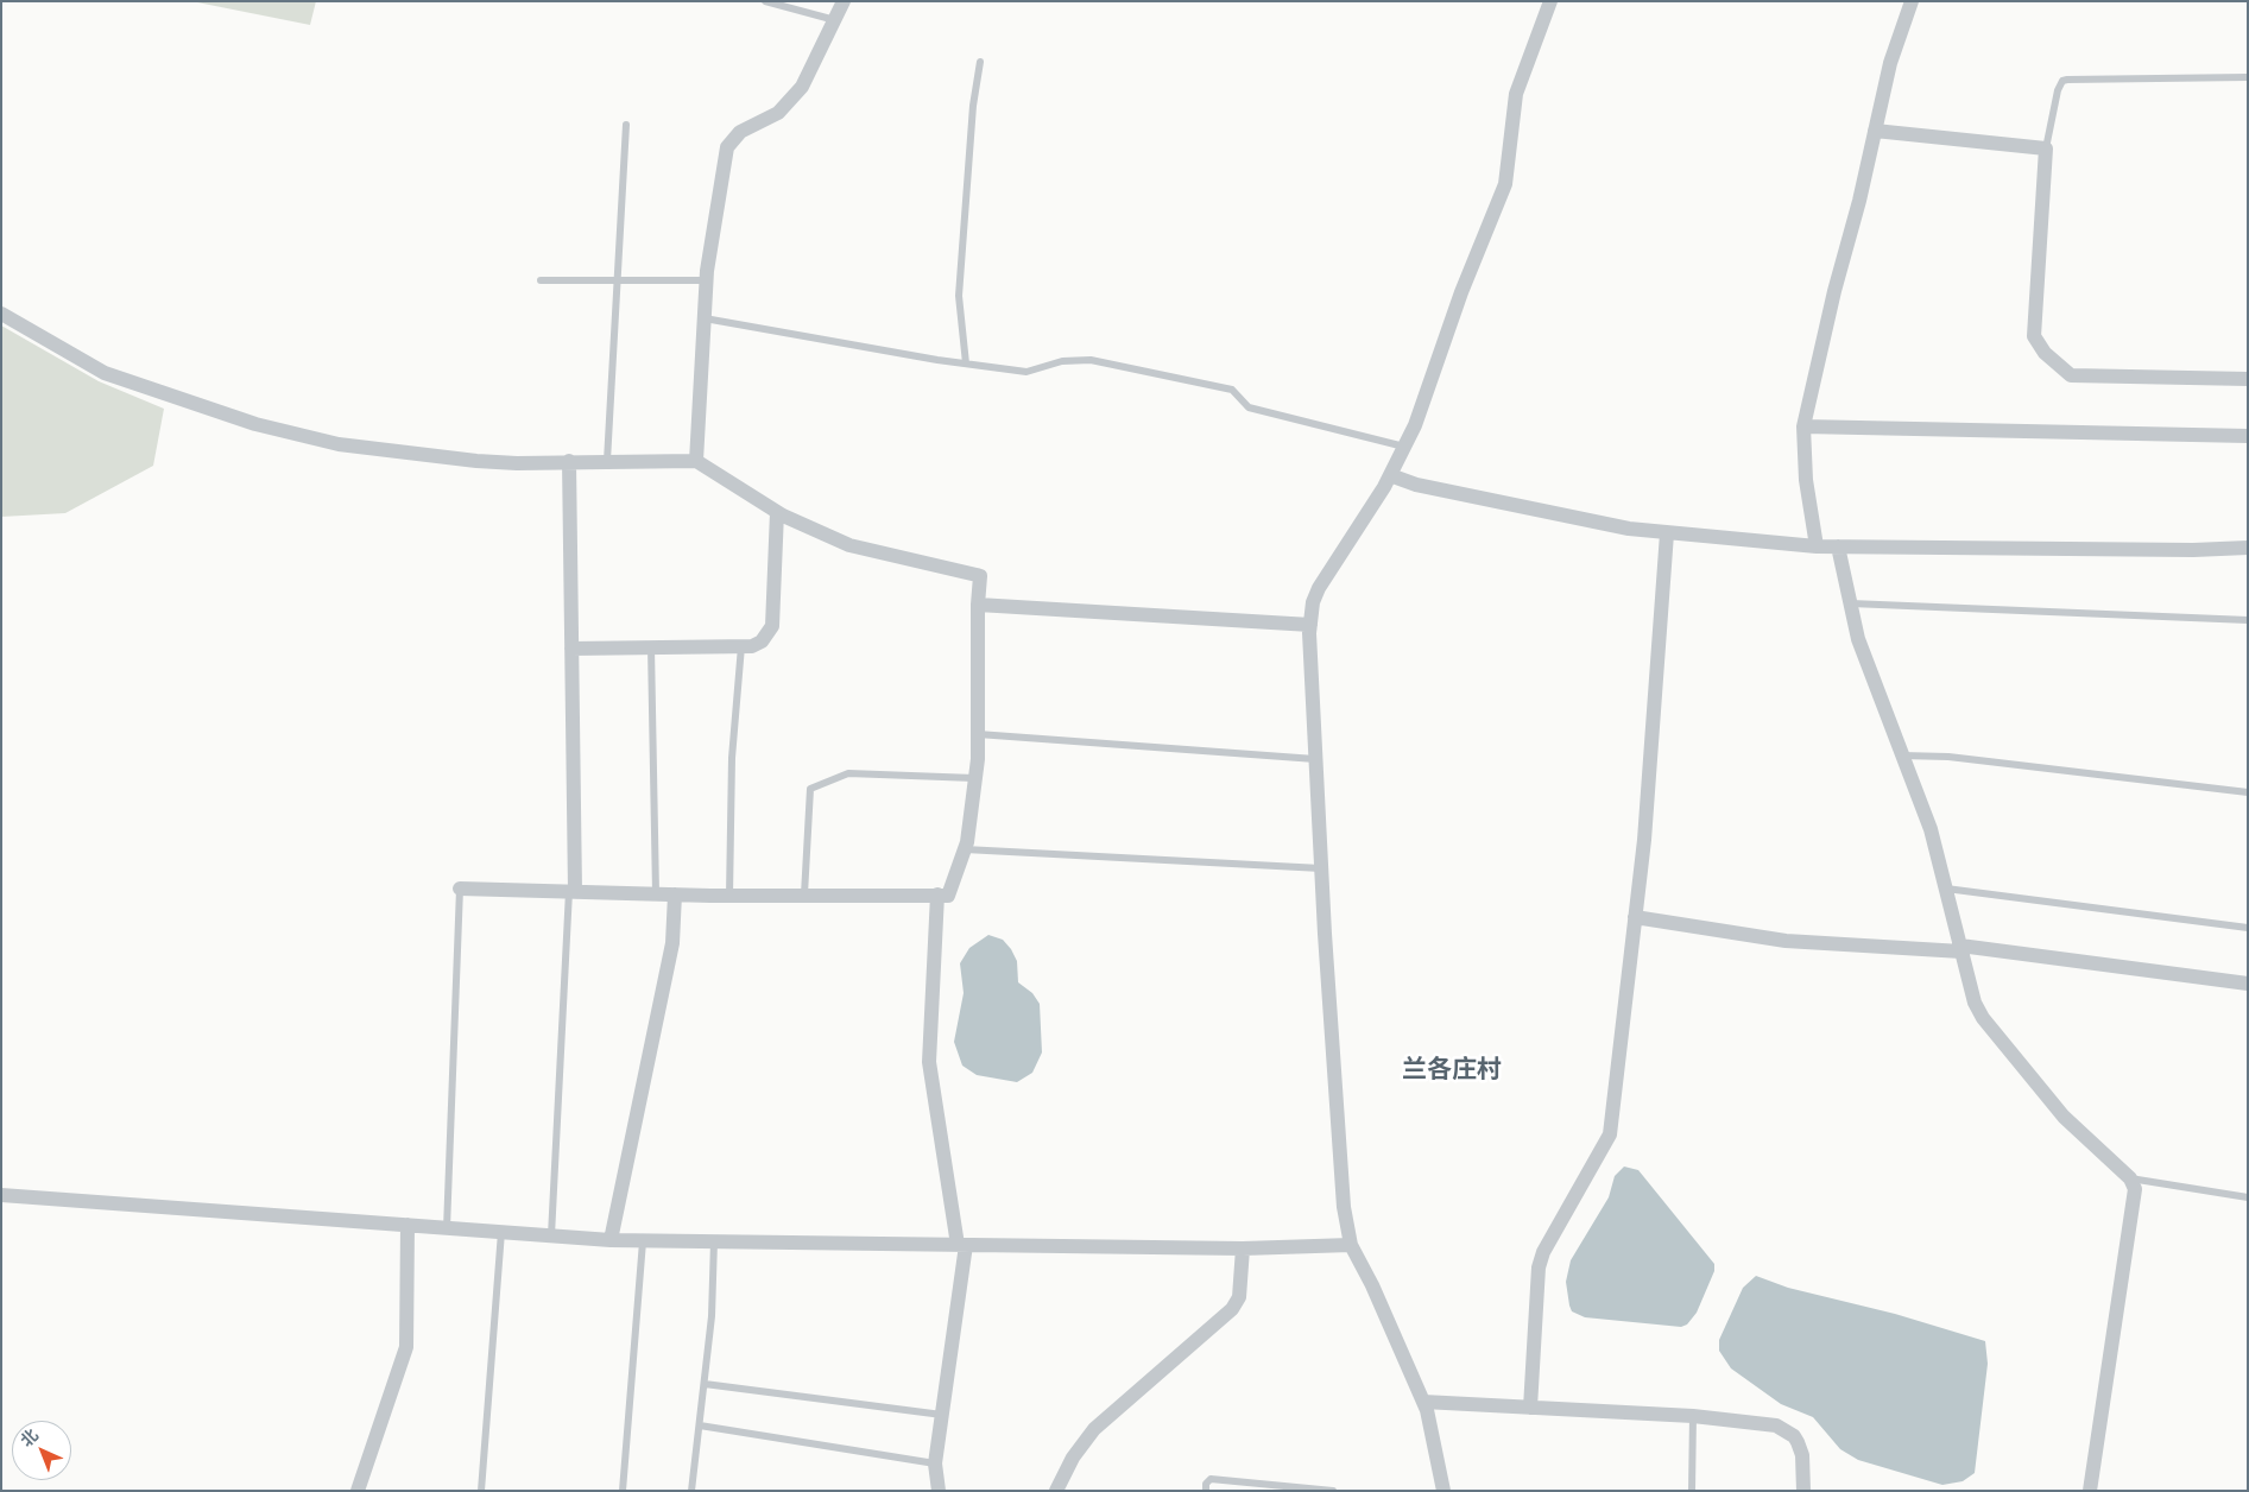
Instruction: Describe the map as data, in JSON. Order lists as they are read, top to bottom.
{
  "districts": ["兰各庄村"],
  "north": "top left"
}
